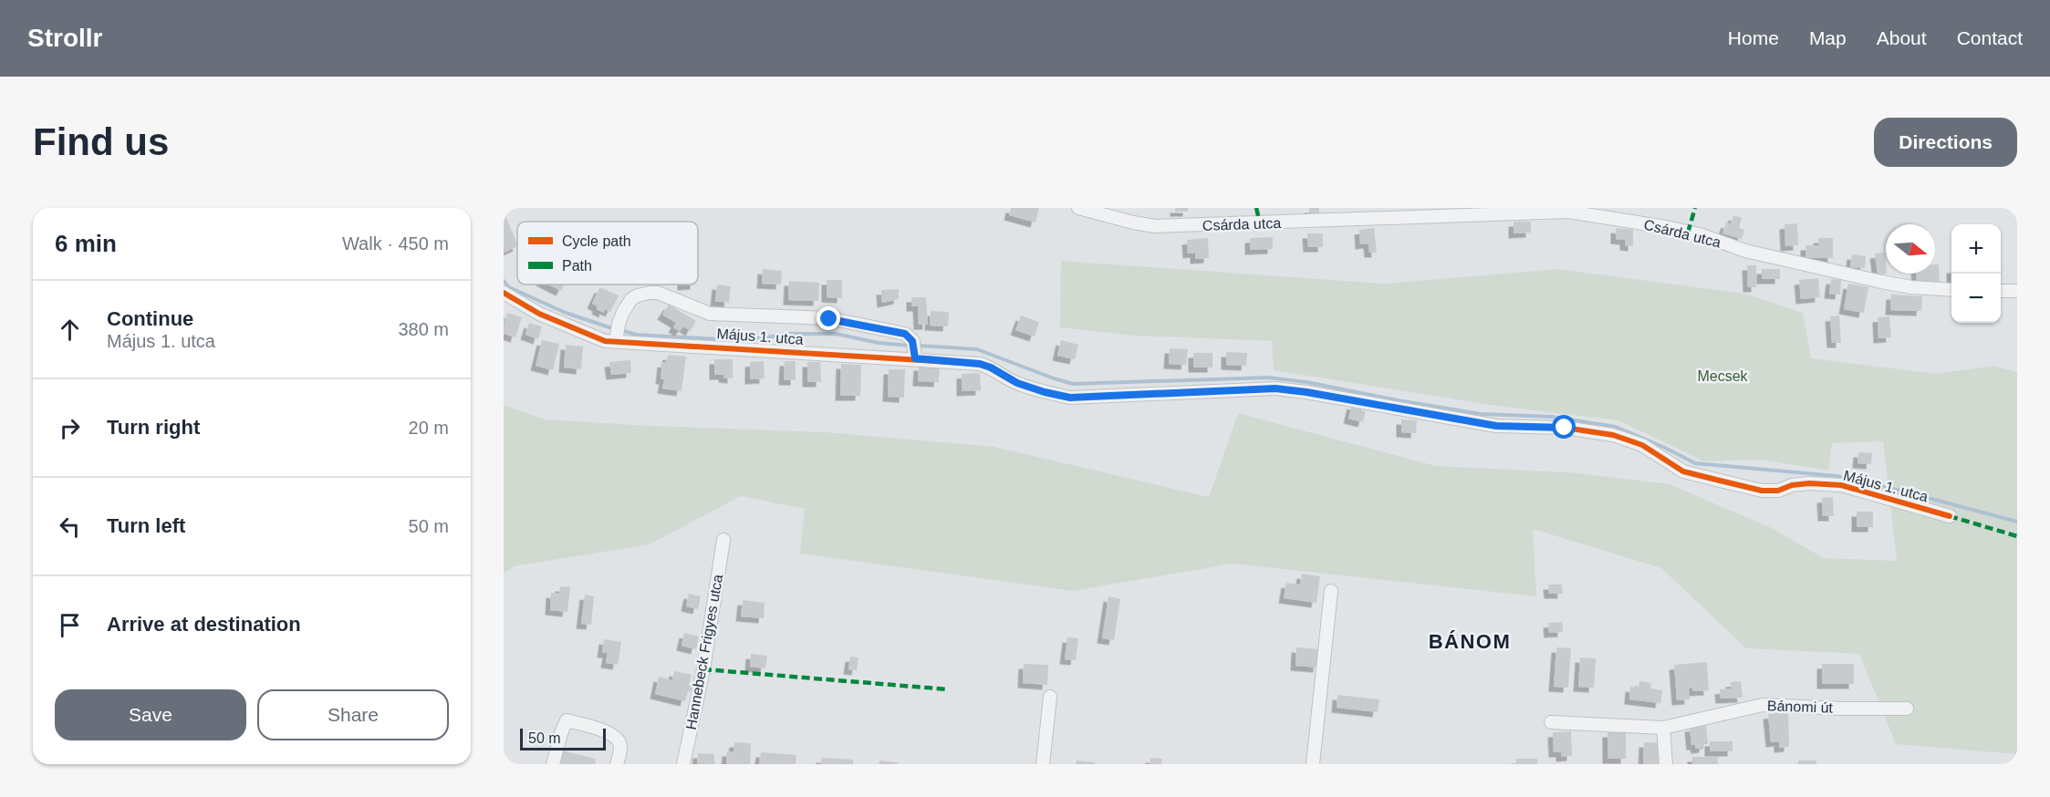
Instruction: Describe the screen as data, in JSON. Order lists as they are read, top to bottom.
{
  "streets": {
    "street": [
      "Csárda utca",
      "Május 1. utca",
      "Hannebeck Frigyes utca",
      "Bánomi út"
    ]
  },
  "districts": ["BÁNOM"],
  "parks": ["Mecsek"],
  "legend": ["Cycle path", "Path"],
  "scale_bar": "50 m",
  "north": "right",
  "page": {
    "header": "Strollr",
    "nav": [
      "Home",
      "Map",
      "About",
      "Contact"
    ],
    "buttons": [
      "Directions",
      ["Save", "Share"]
    ],
    "title": "Find us",
    "heading": ["6 min", "Walk · 450 m"],
    "map_buttons": ["+", "−"],
    "list": [
      ["Continue", "Május 1. utca", "380 m"],
      ["Turn right", "20 m"],
      ["Turn left", "50 m"],
      "Arrive at destination"
    ],
    "scale": "50 m"
  }
}
